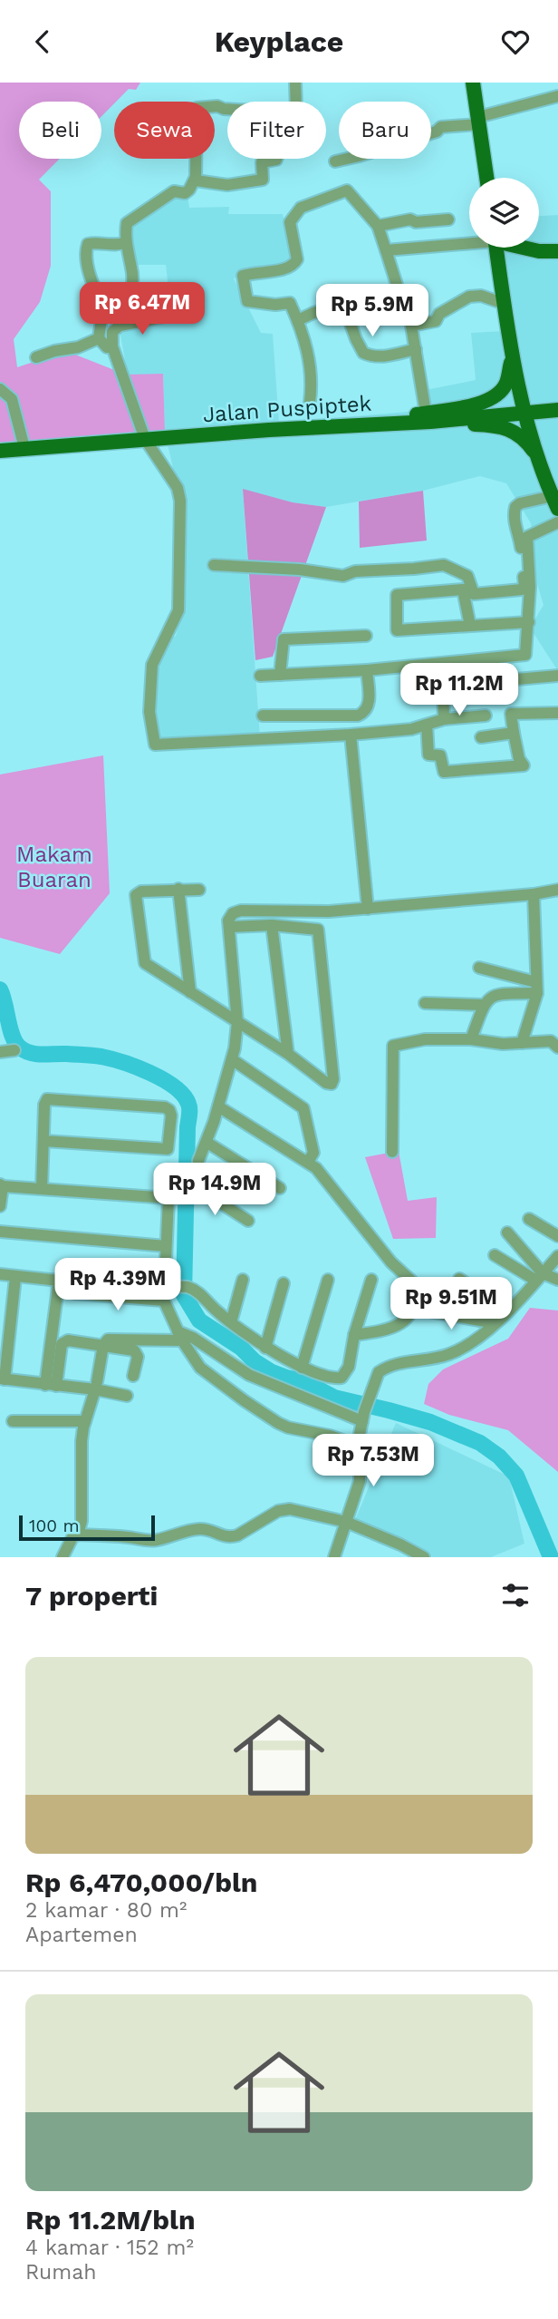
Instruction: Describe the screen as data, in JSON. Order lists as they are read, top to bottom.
{
  "streets": {
    "main road": ["Jalan Puspiptek"]
  },
  "parks": ["Makam Buaran"],
  "scale_bar": "100 m",
  "page": {
    "header": "Keyplace",
    "chip": [
      "Beli",
      "Sewa",
      "Filter",
      "Baru"
    ],
    "price": [
      "Rp 6.47M",
      "Rp 5.9M",
      "Rp 11.2M",
      "Rp 14.9M",
      "Rp 4.39M",
      "Rp 9.51M",
      "Rp 7.53M"
    ],
    "scale": "100 m",
    "heading": "7 properti",
    "list": [
      {
        "name": "Rp 6,470,000/bln",
        "note": "2 kamar · 80 m² · Apartemen"
      },
      {
        "name": "Rp 11.2M/bln",
        "note": "4 kamar · 152 m² · Rumah"
      }
    ]
  }
}
